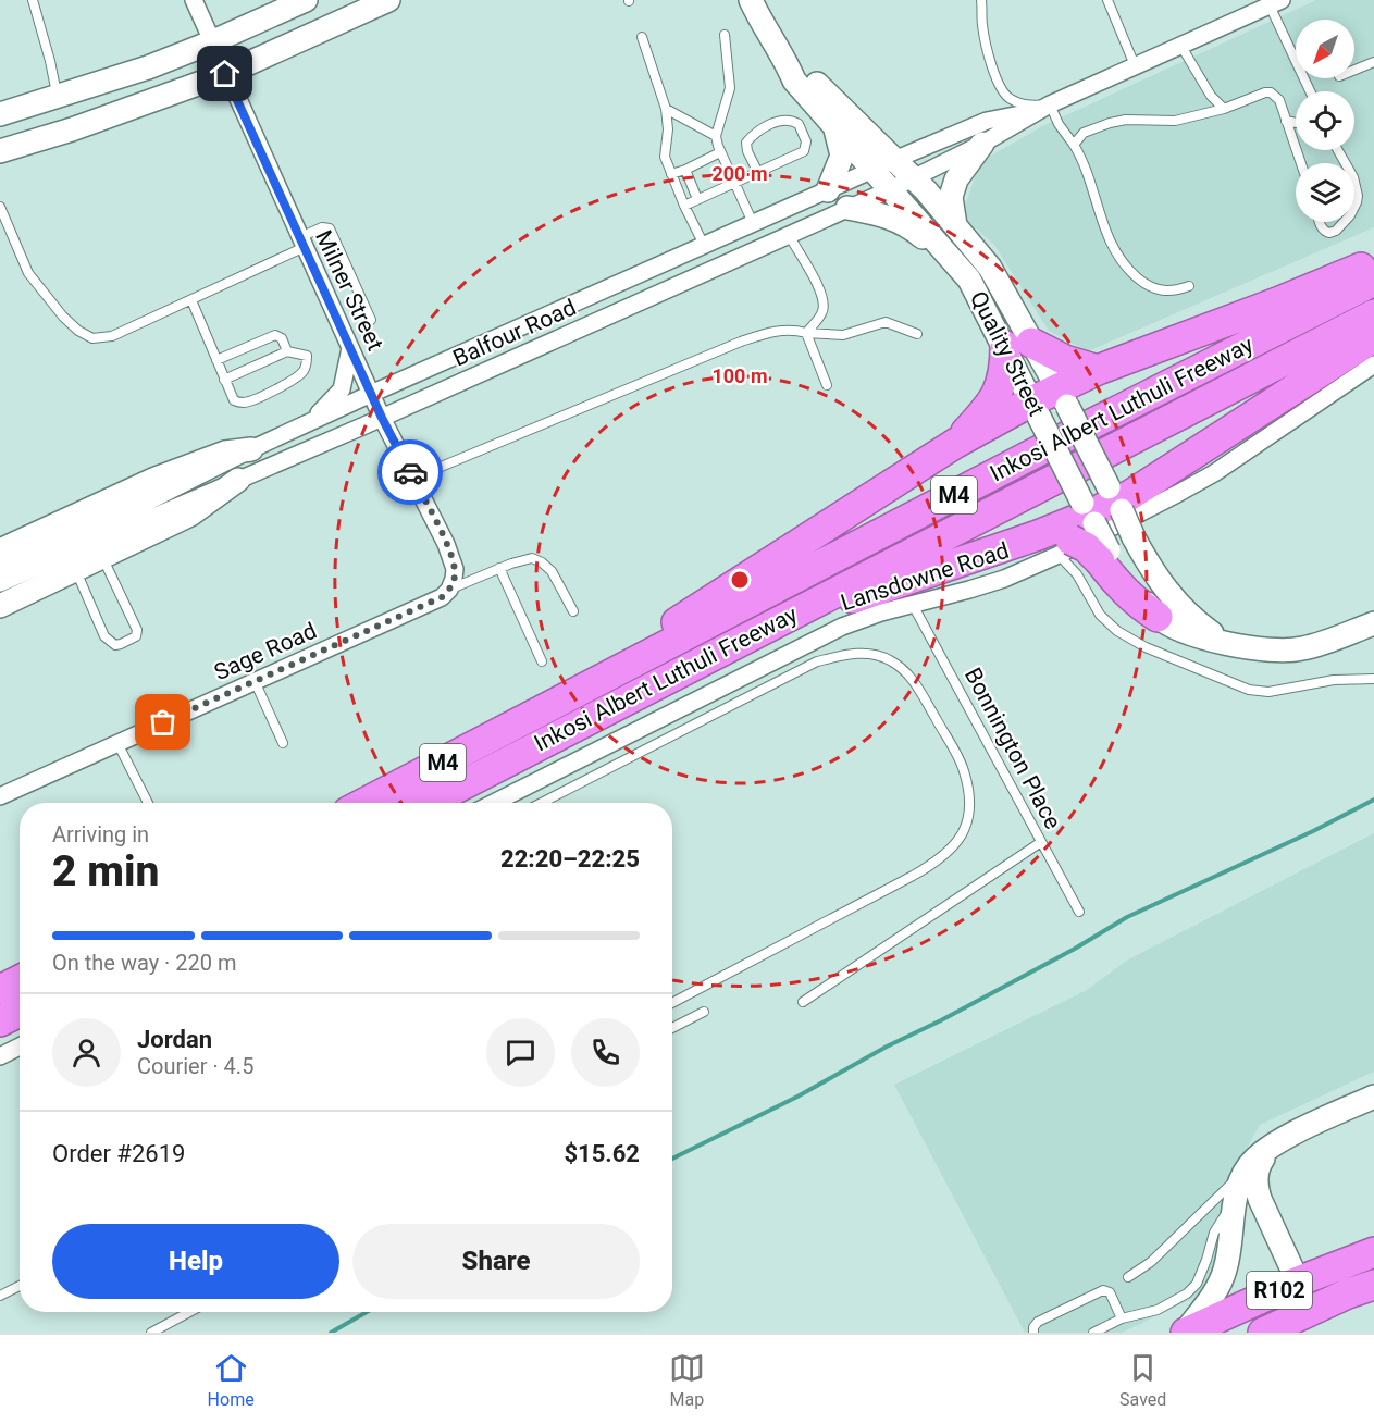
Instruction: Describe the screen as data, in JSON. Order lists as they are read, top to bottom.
{
  "streets": {
    "highway": ["Inkosi Albert Luthuli Freeway", "M4", "R102"],
    "street": [
      "Milner Street",
      "Balfour Road",
      "Quality Street",
      "Lansdowne Road",
      "Sage Road"
    ],
    "lane": ["Bonnington Place"]
  },
  "crossings": [
    ["Milner Street", "Balfour Road"],
    ["Milner Street", "Sage Road"],
    ["Balfour Road", "Quality Street"],
    ["Lansdowne Road", "Bonnington Place"]
  ],
  "north": "bottom left",
  "page": {
    "heading": ["2 min", "Arriving in", "22:20–22:25"],
    "panel": [
      "Jordan",
      "Courier · 4.5",
      "Order #2619",
      "$15.62"
    ],
    "bar": "On the way · 220 m",
    "buttons": ["Help", "Share"],
    "tabs": ["Home", "Map", "Saved"]
  },
  "rings": ["200 m", "100 m"]
}
